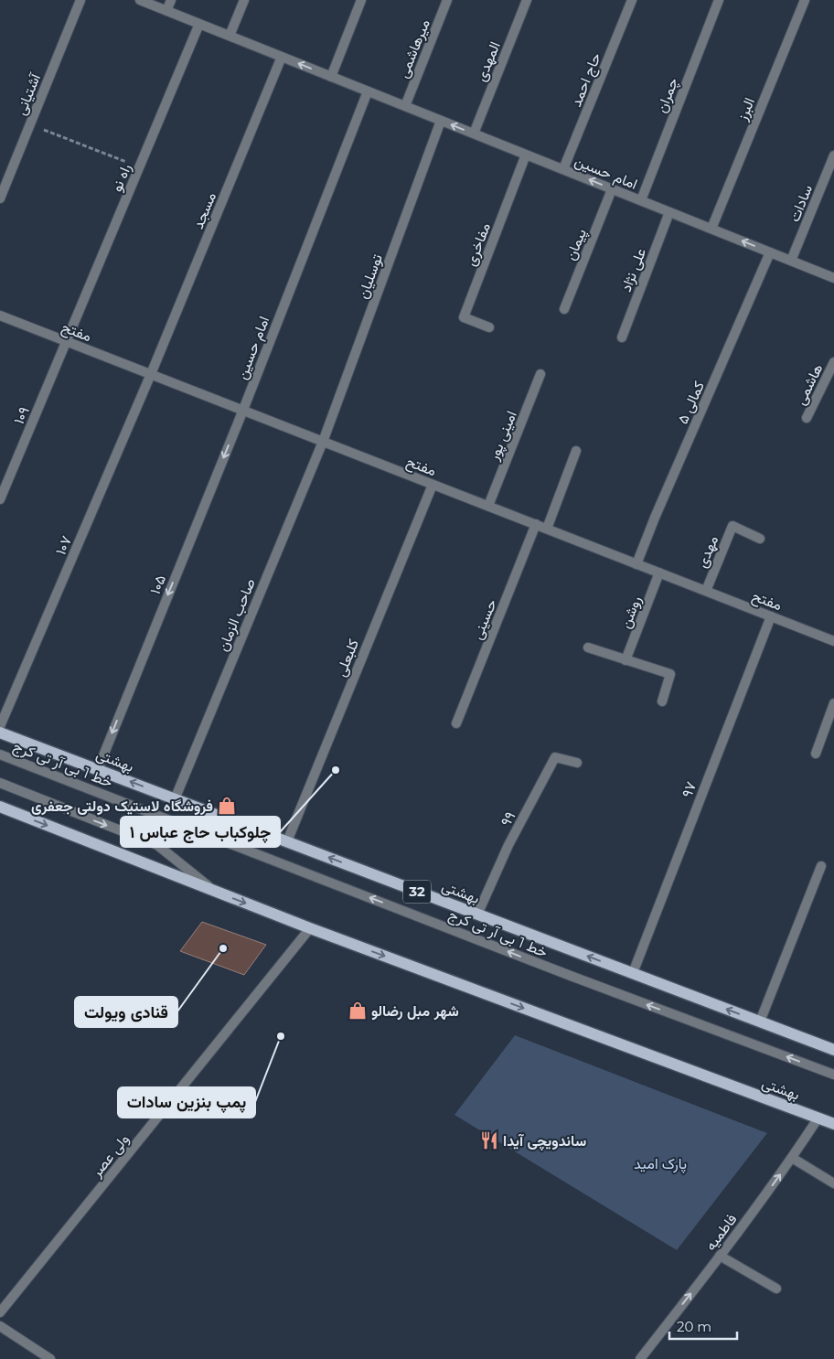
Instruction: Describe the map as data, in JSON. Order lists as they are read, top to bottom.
{
  "streets": {
    "main road": ["بهشتی", "32"],
    "street": [
      "میرهاشمی",
      "المهدی",
      "حاج احمد",
      "آشتیانی",
      "چمران",
      "البرز",
      "امام حسین",
      "راه نو",
      "سادات",
      "مسجد",
      "مفاخری",
      "پیمان",
      "علی نژاد",
      "توسلیان",
      "مفتح",
      "هاشمی",
      "۵ کمالی",
      "۱۰۹",
      "امینی پور",
      "۱۰۷",
      "مهدی",
      "۱۰۵",
      "روشن",
      "صاحب الزمان",
      "حسینی",
      "کلبعلی",
      "خط 1 بی آر تی کرج",
      "۹۷",
      "۹۹",
      "ولی عصر",
      "فاطمیه"
    ]
  },
  "crossings": [
    ["میرهاشمی", "امام حسین"],
    ["المهدی", "امام حسین"],
    ["حاج احمد", "امام حسین"],
    ["چمران", "امام حسین"],
    ["البرز", "امام حسین"],
    ["امام حسین", "راه نو"],
    ["امام حسین", "سادات"],
    ["امام حسین", "مسجد"],
    ["امام حسین", "مفاخری"],
    ["امام حسین", "پیمان"],
    ["امام حسین", "علی نژاد"],
    ["امام حسین", "توسلیان"],
    ["امام حسین", "مفتح"],
    ["امام حسین", "۵ کمالی"],
    ["امام حسین", "۱۰۵"],
    ["راه نو", "مفتح"],
    ["راه نو", "۱۰۹"],
    ["مسجد", "مفتح"],
    ["مسجد", "۱۰۷"],
    ["توسلیان", "مفتح"],
    ["توسلیان", "صاحب الزمان"],
    ["مفتح", "۵ کمالی"],
    ["مفتح", "۱۰۹"],
    ["مفتح", "امینی پور"],
    ["مفتح", "۱۰۷"],
    ["مفتح", "مهدی"],
    ["مفتح", "۱۰۵"],
    ["مفتح", "روشن"],
    ["مفتح", "صاحب الزمان"],
    ["مفتح", "حسینی"],
    ["مفتح", "کلبعلی"],
    ["مفتح", "۹۷"],
    ["۱۰۵", "بهشتی"],
    ["صاحب الزمان", "بهشتی"],
    ["کلبعلی", "بهشتی"],
    ["بهشتی", "۹۷"],
    ["بهشتی", "۹۹"],
    ["بهشتی", "ولی عصر"],
    ["بهشتی", "فاطمیه"]
  ],
  "one_way": ["۱۰۵", "خط 1 بی آر تی کرج", "فاطمیه"],
  "parks": ["پارک امید"],
  "places": {
    "other": ["چلوکباب حاج عباس ۱", "قنادی ویولت", "پمپ بنزین سادات"],
    "shop": ["فروشگاه لاستیک دولتی جعفری", "شهر مبل رضالو"],
    "restaurant": ["ساندویچی آیدا"]
  },
  "scale_bar": "20 m"
}
